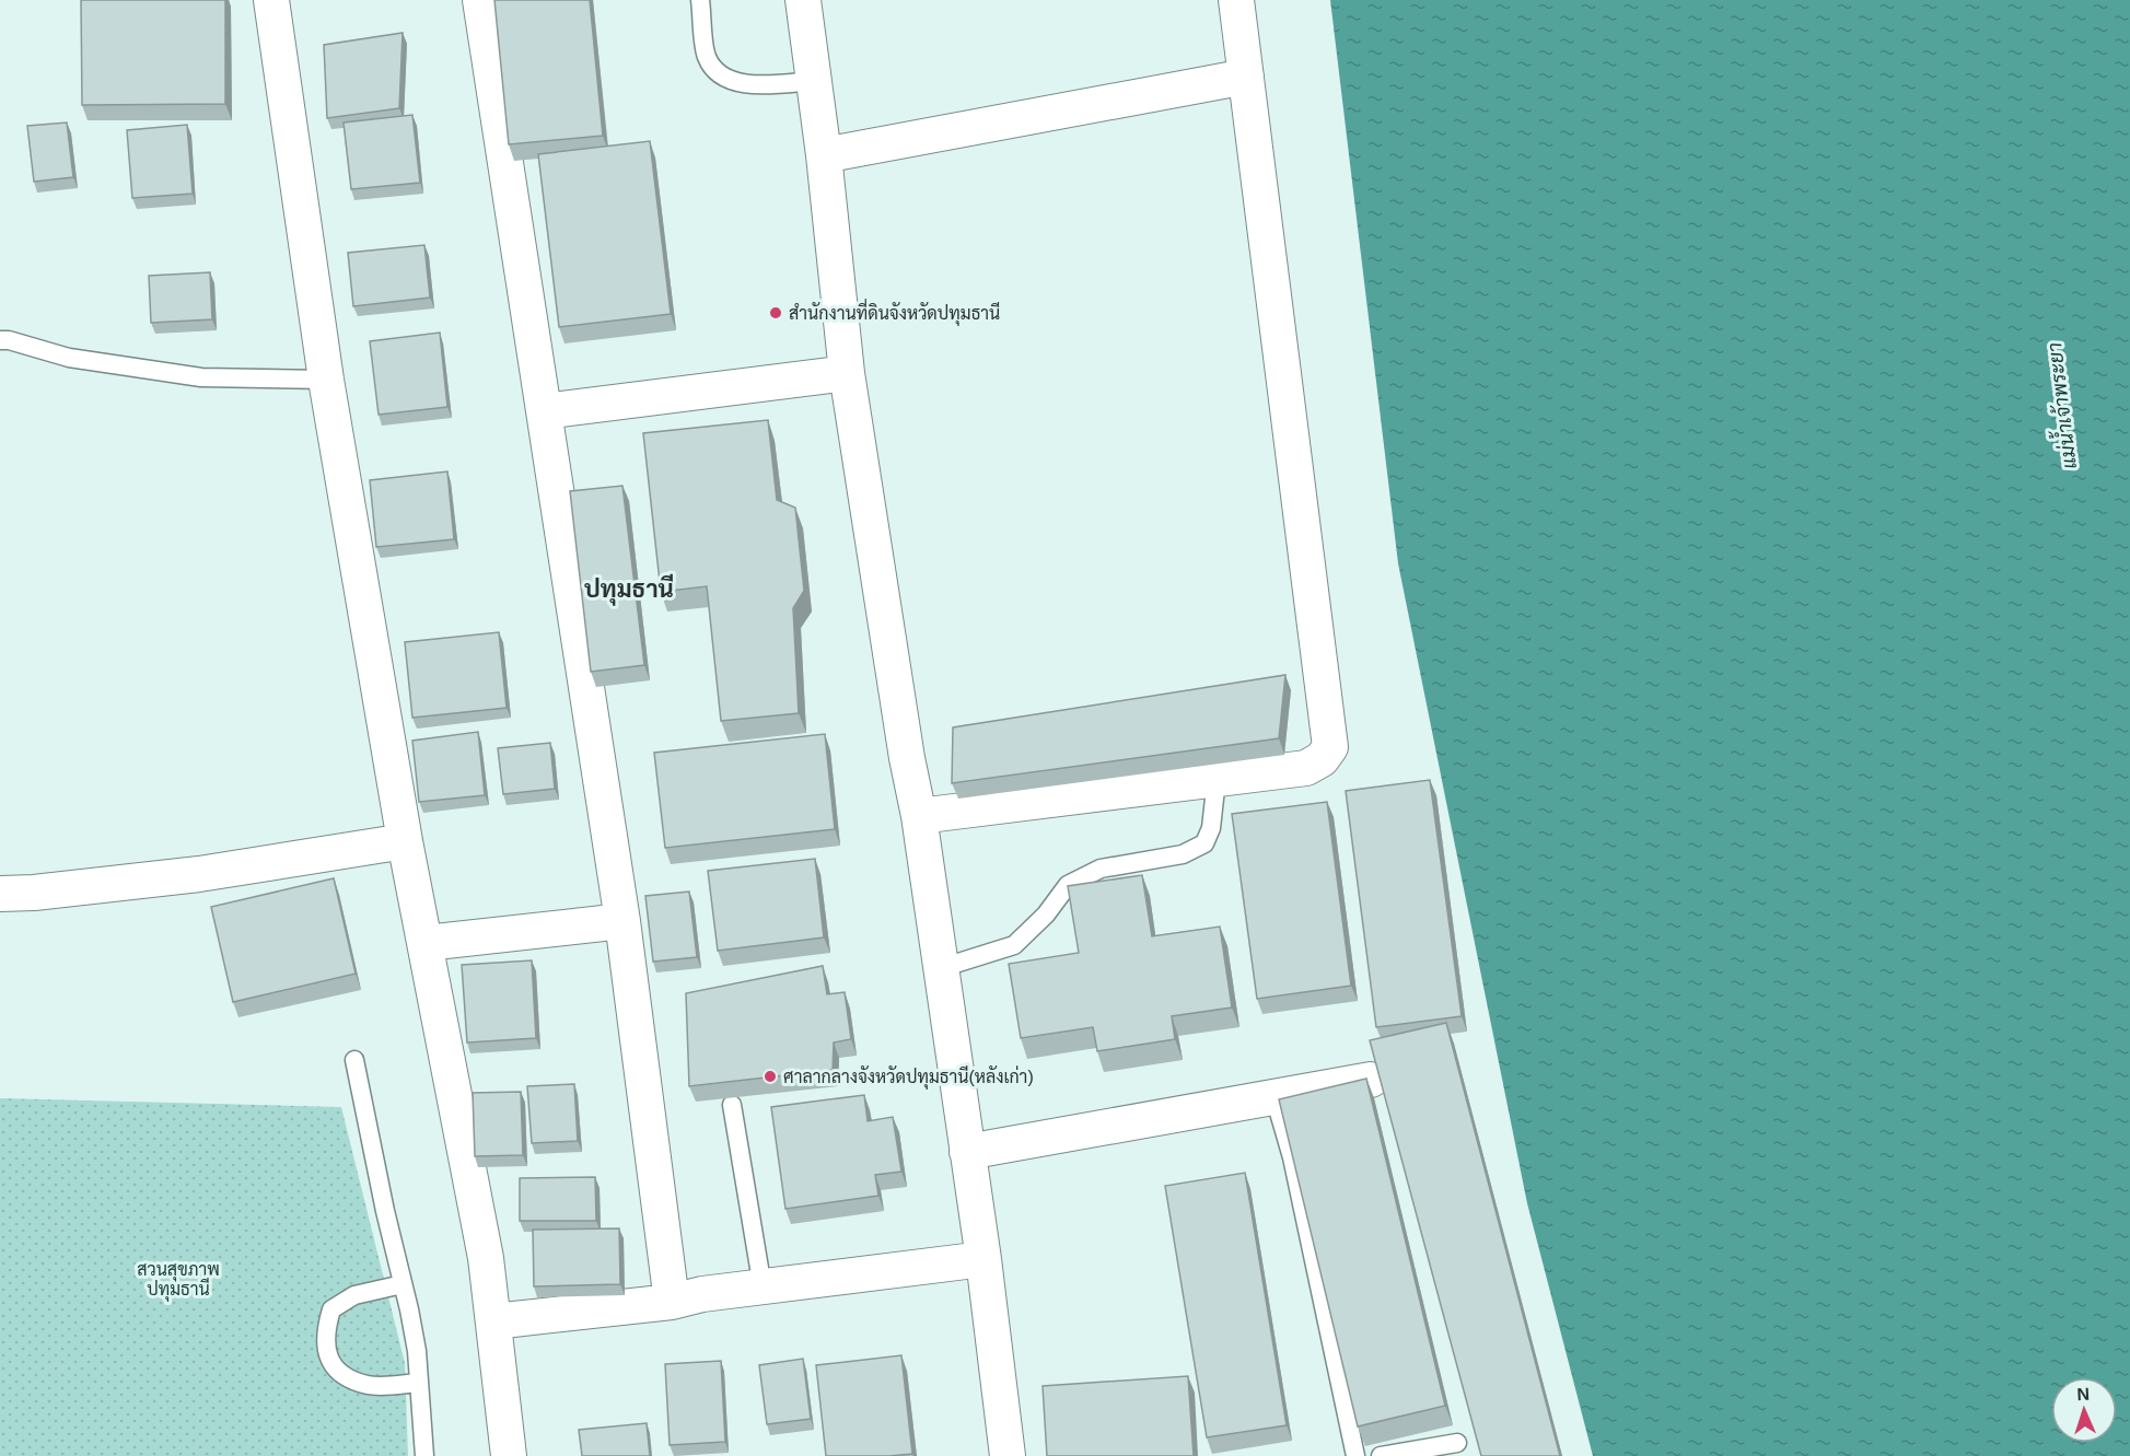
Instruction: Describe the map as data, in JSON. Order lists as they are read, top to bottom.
{
  "districts": ["ปทุมธานี"],
  "water": ["แม่น้ำเจ้าพระยา"],
  "parks": ["สวนสุขภาพ ปทุมธานี"],
  "places": ["สำนักงานที่ดินจังหวัดปทุมธานี", "ศาลากลางจังหวัดปทุมธานี(หลังเก่า)"],
  "north": "top"
}
